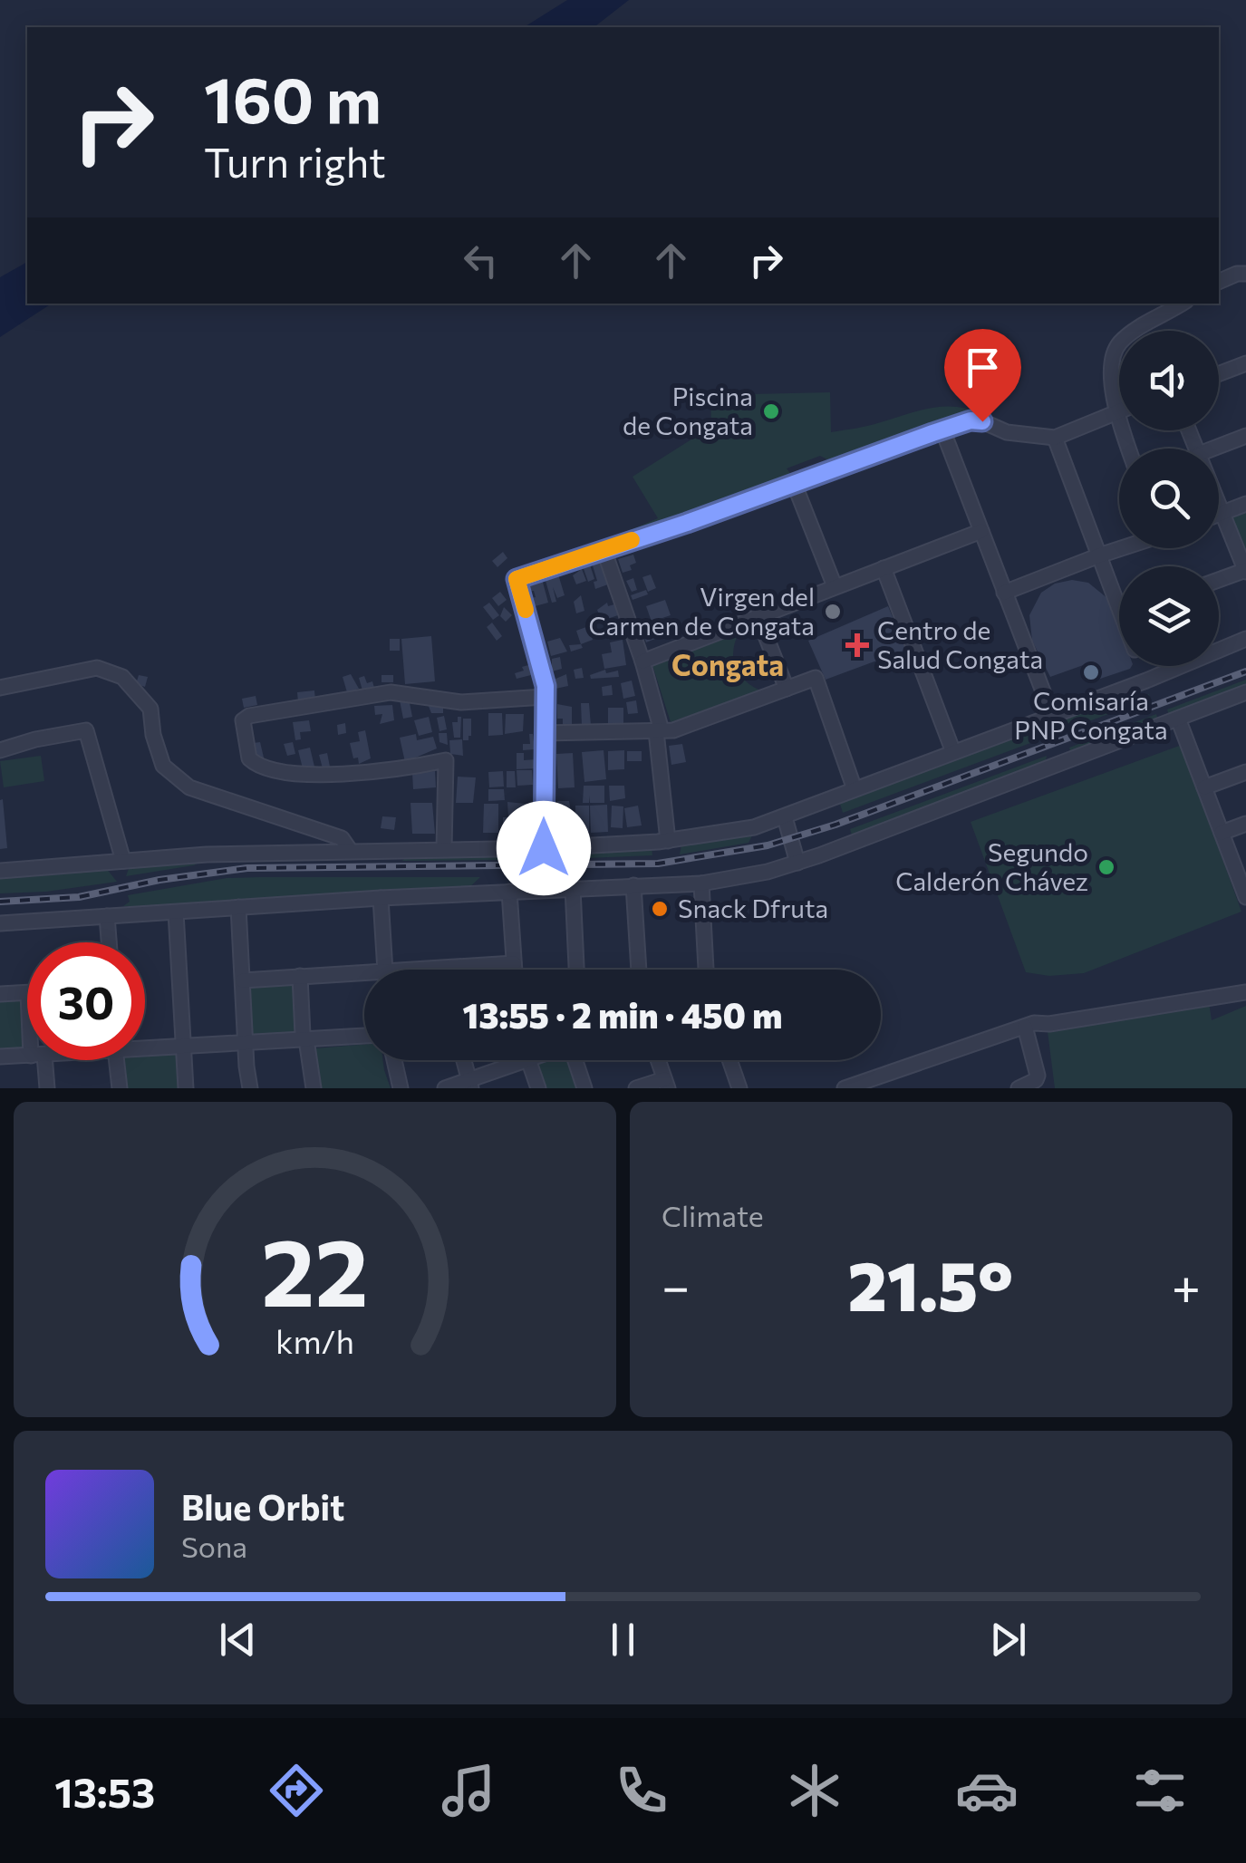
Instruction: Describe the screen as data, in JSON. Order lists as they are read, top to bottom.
{
  "districts": ["Congata"],
  "places": {
    "other": [
      "Piscina de Congata",
      "Virgen del Carmen de Congata",
      "Comisaría PNP Congata",
      "Segundo Calderón Chávez",
      "Snack Dfruta"
    ],
    "health": ["Centro de Salud Congata"]
  },
  "page": {
    "turn": ["160 m", "Turn right"],
    "limit": "30",
    "trip": "13:55 · 2 min · 450 m",
    "tile": "Climate",
    "heat": ["−", "21.5°", "+"],
    "song": ["Blue Orbit", "Sona"],
    "tabs": "13:53",
    "gauge": ["22", "km/h"]
  }
}
